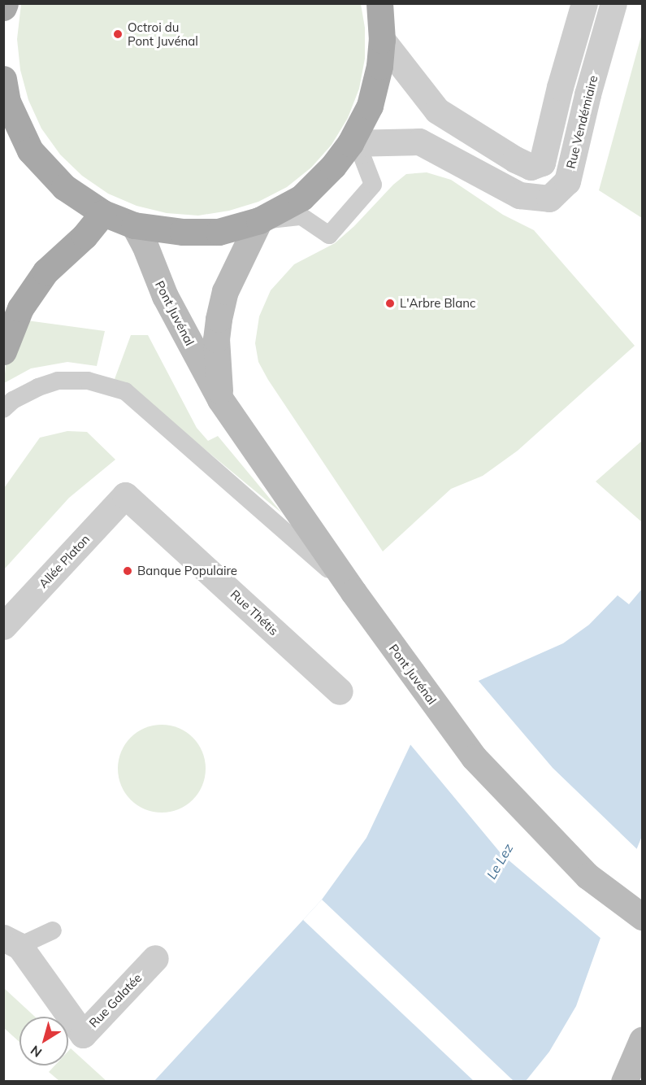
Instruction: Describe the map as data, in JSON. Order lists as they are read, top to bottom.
{
  "streets": {
    "main road": ["Pont Juvénal"],
    "street": [
      "Rue Vendémiaire",
      "Allée Platon",
      "Rue Thétis",
      "Rue Galatée"
    ]
  },
  "crossings": [
    ["Allée Platon", "Rue Thétis"]
  ],
  "water": ["Le Lez"],
  "places": ["Octroi du Pont Juvénal", "L'Arbre Blanc", "Banque Populaire"],
  "north": "bottom left"
}
